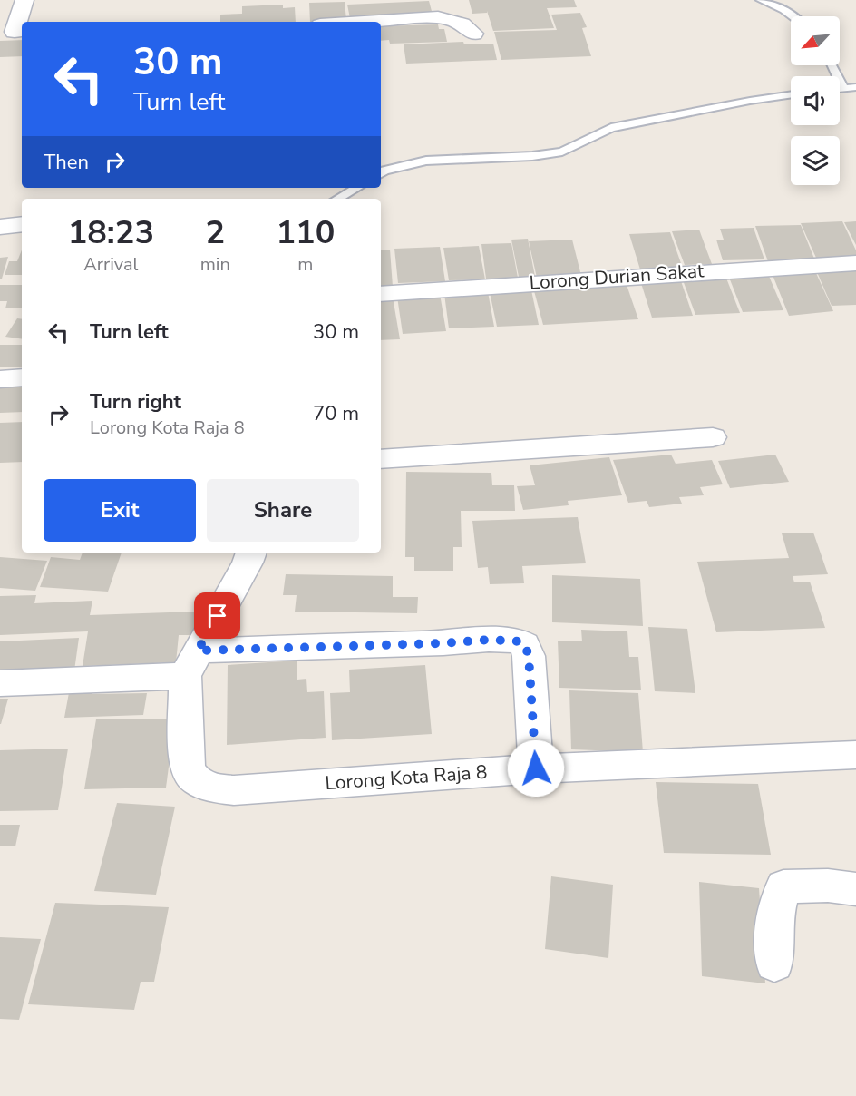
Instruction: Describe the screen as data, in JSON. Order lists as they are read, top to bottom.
{
  "streets": {
    "street": ["Lorong Durian Sakat", "Lorong Kota Raja 8"]
  },
  "north": "bottom left",
  "page": {
    "turn": ["30 m", "Turn left"],
    "then": "Then",
    "eta": [
      "18:23",
      "Arrival",
      "2",
      "min",
      "110",
      "m"
    ],
    "list": [
      {
        "name": "Turn left",
        "value": "30 m"
      },
      {
        "name": "Turn right",
        "note": "Lorong Kota Raja 8",
        "value": "70 m"
      }
    ],
    "buttons": ["Exit", "Share"]
  }
}
